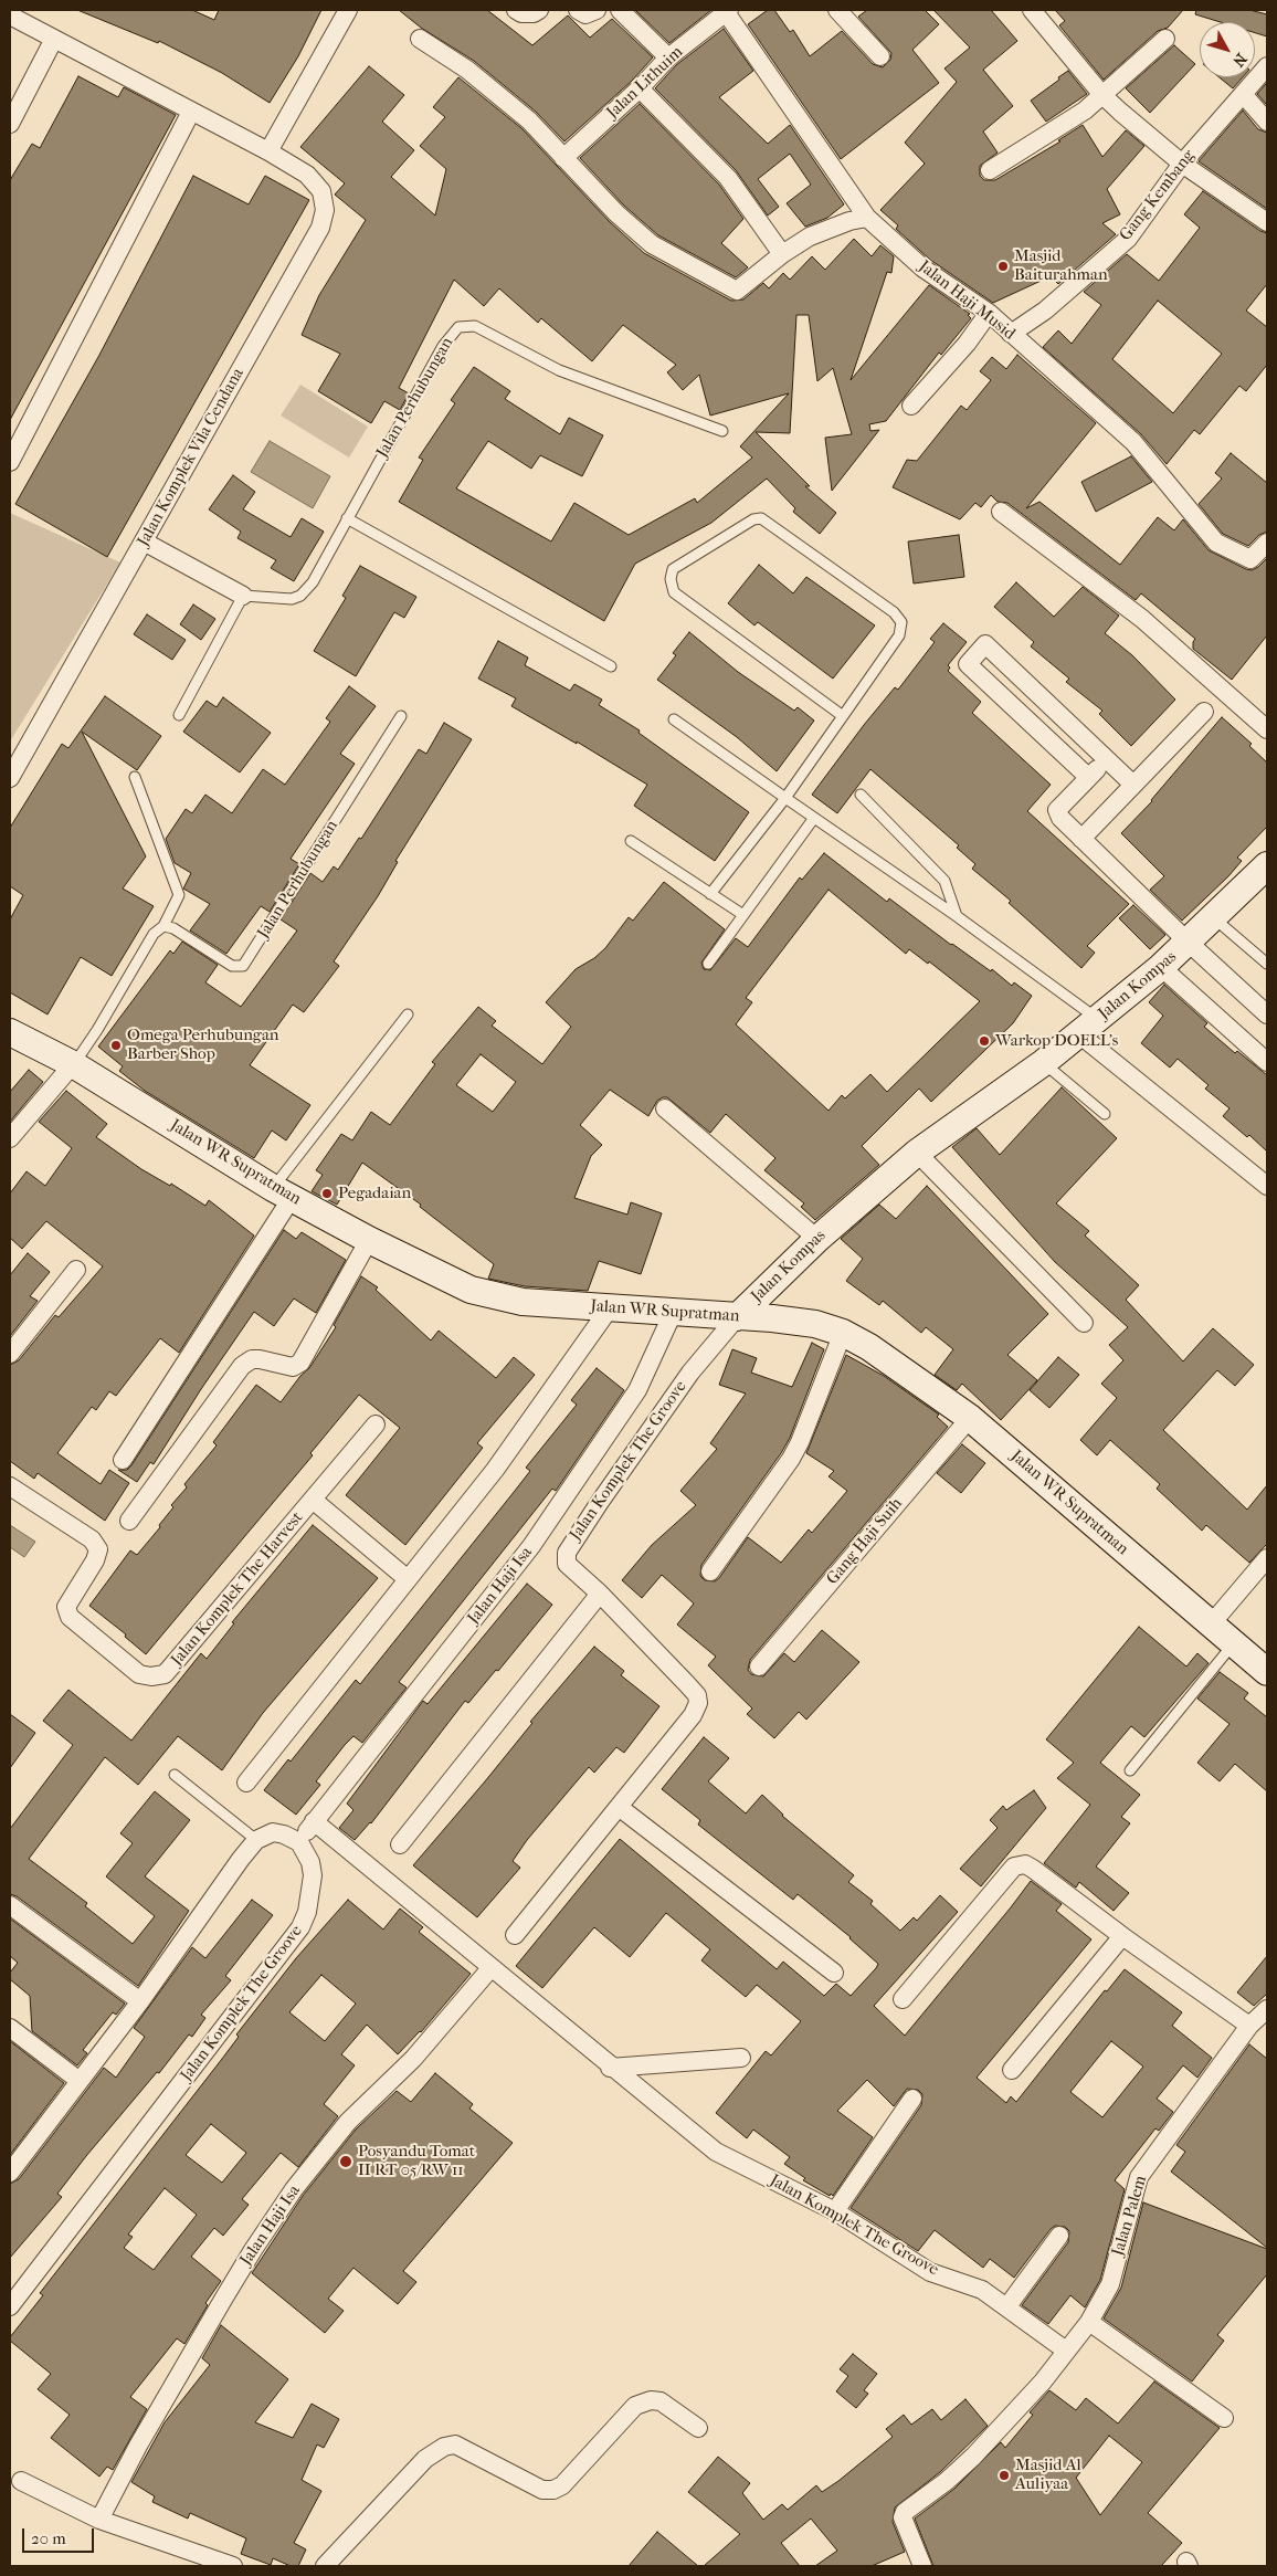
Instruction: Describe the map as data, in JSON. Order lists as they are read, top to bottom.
{
  "streets": {
    "main road": ["Jalan Kompas", "Jalan WR Supratman"],
    "street": [
      "Jalan Lithuim",
      "Gang Kembang",
      "Jalan Haji Musid",
      "Jalan Perhubungan",
      "Jalan Komplek Vila Cendana",
      "Jalan Komplek The Groove",
      "Gang Haji Suih",
      "Jalan Haji Isa",
      "Jalan Komplek The Harvest",
      "Jalan Palem"
    ]
  },
  "crossings": [
    ["Jalan Lithuim", "Jalan Haji Musid"],
    ["Gang Kembang", "Jalan Haji Musid"],
    ["Jalan Perhubungan", "Jalan Komplek Vila Cendana"],
    ["Jalan Kompas", "Jalan WR Supratman"],
    ["Jalan Kompas", "Jalan Komplek The Groove"],
    ["Jalan WR Supratman", "Jalan Komplek The Groove"],
    ["Jalan WR Supratman", "Gang Haji Suih"],
    ["Jalan WR Supratman", "Jalan Haji Isa"],
    ["Jalan Komplek The Groove", "Jalan Haji Isa"],
    ["Jalan Komplek The Groove", "Jalan Palem"]
  ],
  "places": [
    "Masjid Baiturahman",
    "Warkop DOELL's",
    "Omega Perhubungan Barber Shop",
    "Pegadaian",
    "Posyandu Tomat II RT 05/RW 11",
    "Masjid Al Auliyaa"
  ],
  "scale_bar": "20 m",
  "north": "bottom right"
}
